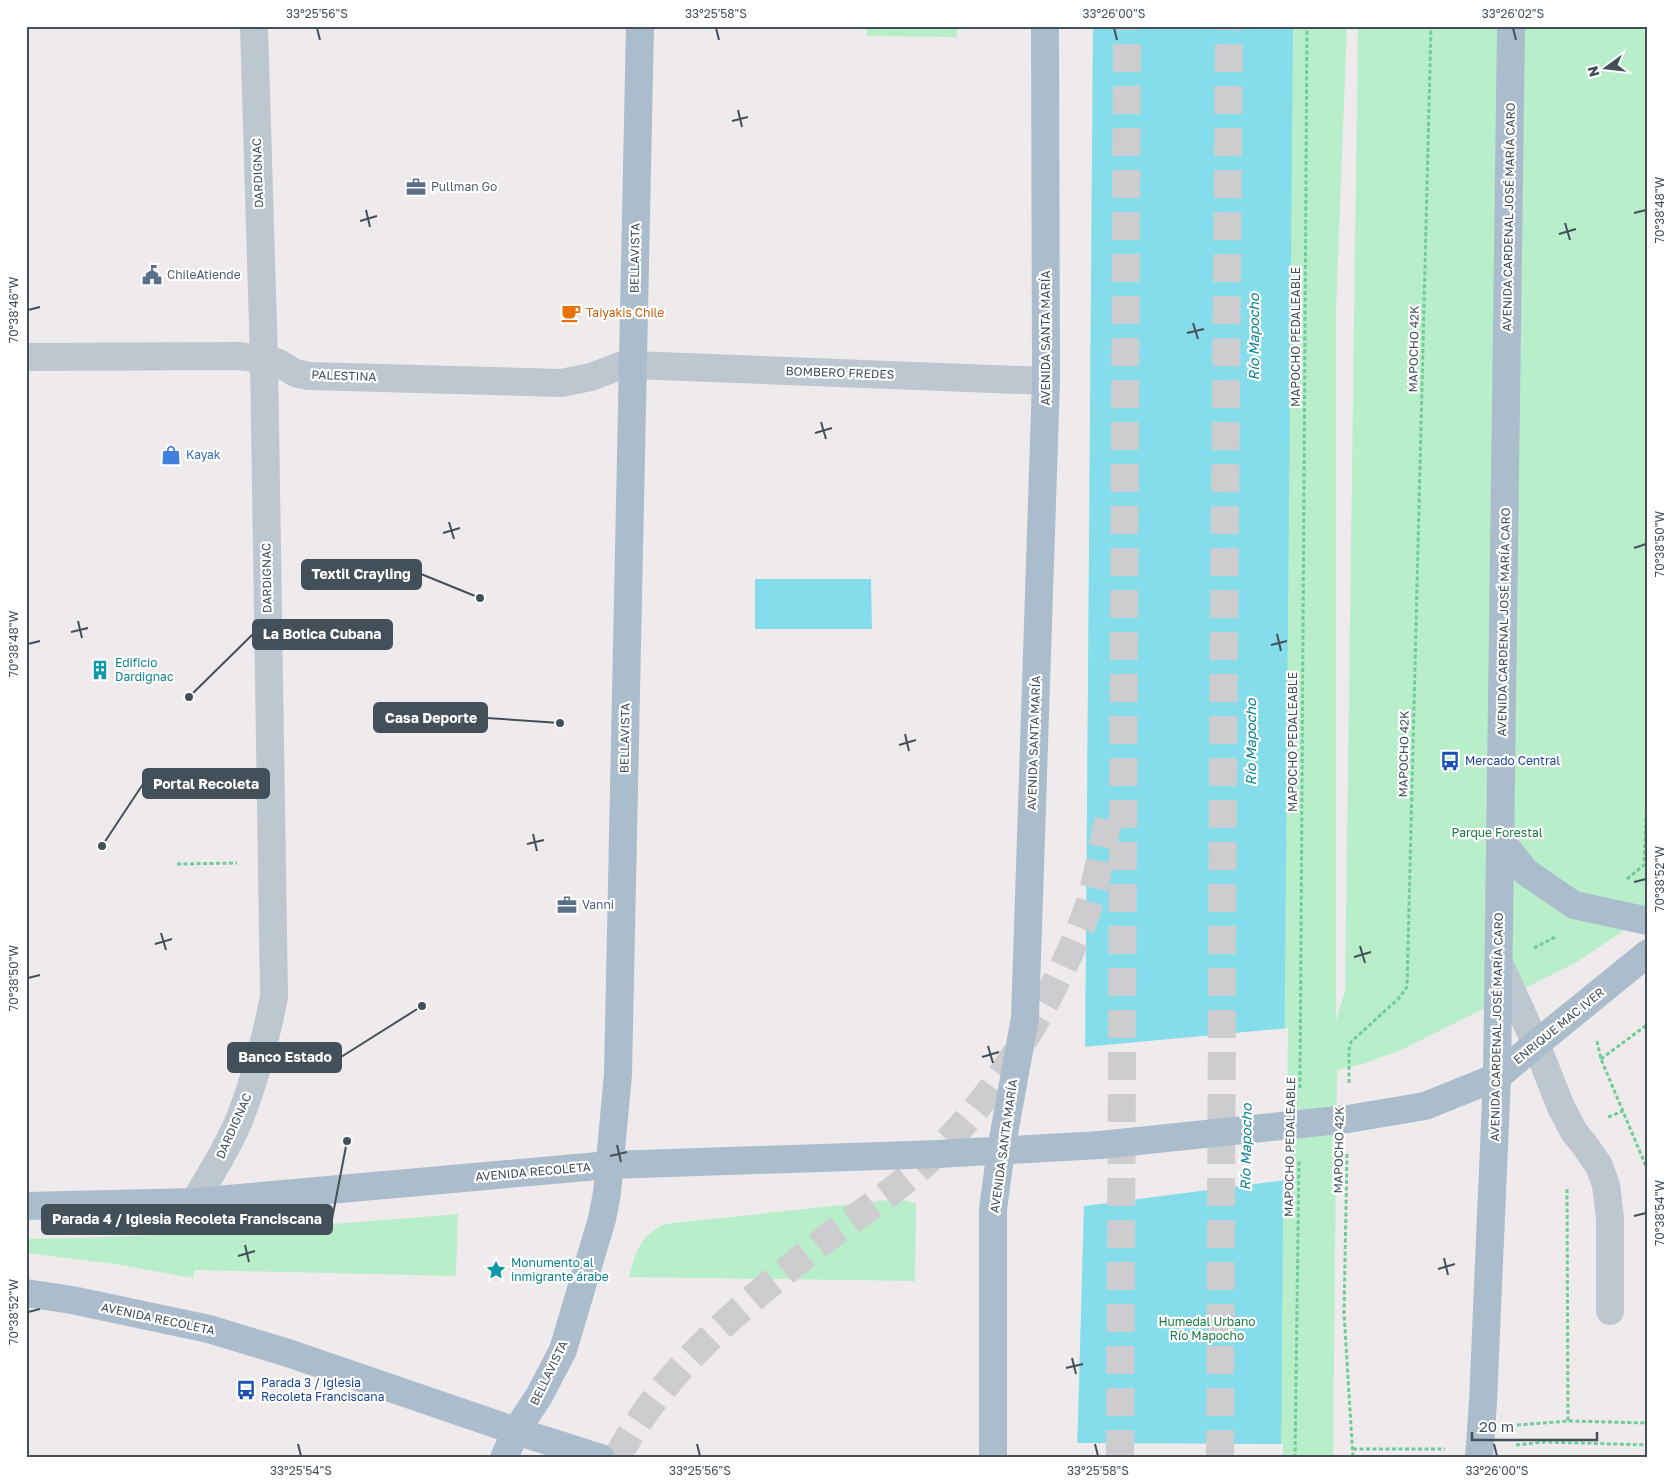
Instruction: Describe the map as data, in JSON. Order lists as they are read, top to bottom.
{
  "streets": {
    "main road": [
      "AVENIDA CARDENAL JOSÉ MARÍA CARO",
      "BELLAVISTA",
      "AVENIDA SANTA MARÍA",
      "ENRIQUE MAC IVER",
      "AVENIDA RECOLETA"
    ],
    "street": ["DARDIGNAC", "BOMBERO FREDES", "PALESTINA"],
    "path": ["MAPOCHO PEDALEABLE", "MAPOCHO 42K"]
  },
  "crossings": [
    ["DARDIGNAC", "PALESTINA"],
    ["DARDIGNAC", "AVENIDA RECOLETA"],
    ["AVENIDA CARDENAL JOSÉ MARÍA CARO", "ENRIQUE MAC IVER"],
    ["BELLAVISTA", "BOMBERO FREDES"],
    ["BELLAVISTA", "PALESTINA"],
    ["BELLAVISTA", "AVENIDA RECOLETA"],
    ["AVENIDA SANTA MARÍA", "BOMBERO FREDES"],
    ["AVENIDA SANTA MARÍA", "AVENIDA RECOLETA"],
    ["MAPOCHO 42K", "ENRIQUE MAC IVER"],
    ["BOMBERO FREDES", "PALESTINA"],
    ["ENRIQUE MAC IVER", "AVENIDA RECOLETA"]
  ],
  "water": ["Río Mapocho"],
  "parks": ["Parque Forestal", "Humedal Urbano Río Mapocho"],
  "places": {
    "office": ["Pullman Go", "Vanni"],
    "public building": ["ChileAtiende"],
    "cafe": ["Taiyakis Chile"],
    "shop": ["Kayak"],
    "other": [
      "Textil Crayling",
      "La Botica Cubana",
      "Casa Deporte",
      "Portal Recoleta",
      "Banco Estado",
      "Parada 4 / Iglesia Recoleta Franciscana"
    ],
    "building": ["Edificio Dardignac"],
    "bus stop": ["Mercado Central", "Parada 3 / Iglesia Recoleta Franciscana"],
    "place": ["Monumento al inmigrante árabe"]
  },
  "scale_bar": "20 m",
  "north": "left",
  "coordinates": [
    "33°25'56\"S",
    "33°25'58\"S",
    "33°26'00\"S",
    "33°26'02\"S",
    "70°38'48\"W",
    "70°38'46\"W",
    "70°38'50\"W",
    "70°38'52\"W",
    "70°38'54\"W",
    "33°25'54\"S"
  ]
}
